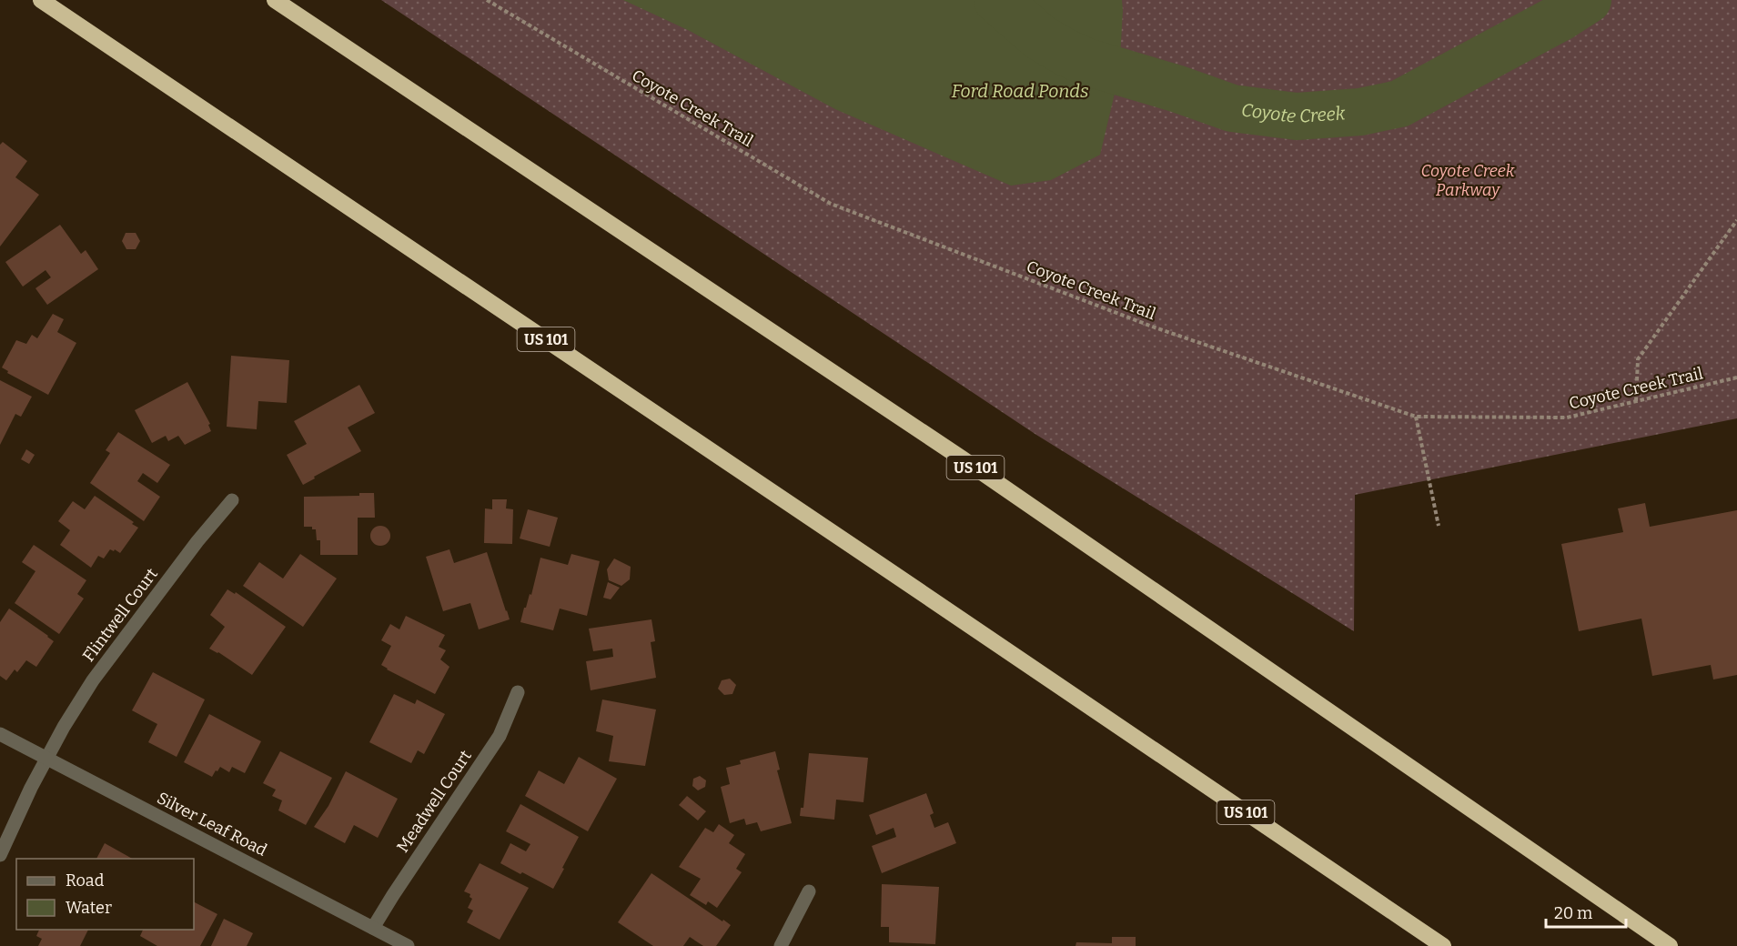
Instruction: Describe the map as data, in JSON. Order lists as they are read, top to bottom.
{
  "streets": {
    "highway": ["US 101"],
    "street": ["Flintwell Court", "Meadwell Court", "Silver Leaf Road"],
    "path": ["Coyote Creek Trail"]
  },
  "crossings": [
    ["Flintwell Court", "Silver Leaf Road"],
    ["Meadwell Court", "Silver Leaf Road"]
  ],
  "water": ["Ford Road Ponds", "Coyote Creek"],
  "parks": ["Coyote Creek Parkway"],
  "legend": ["Road", "Water"],
  "scale_bar": "20 m"
}
